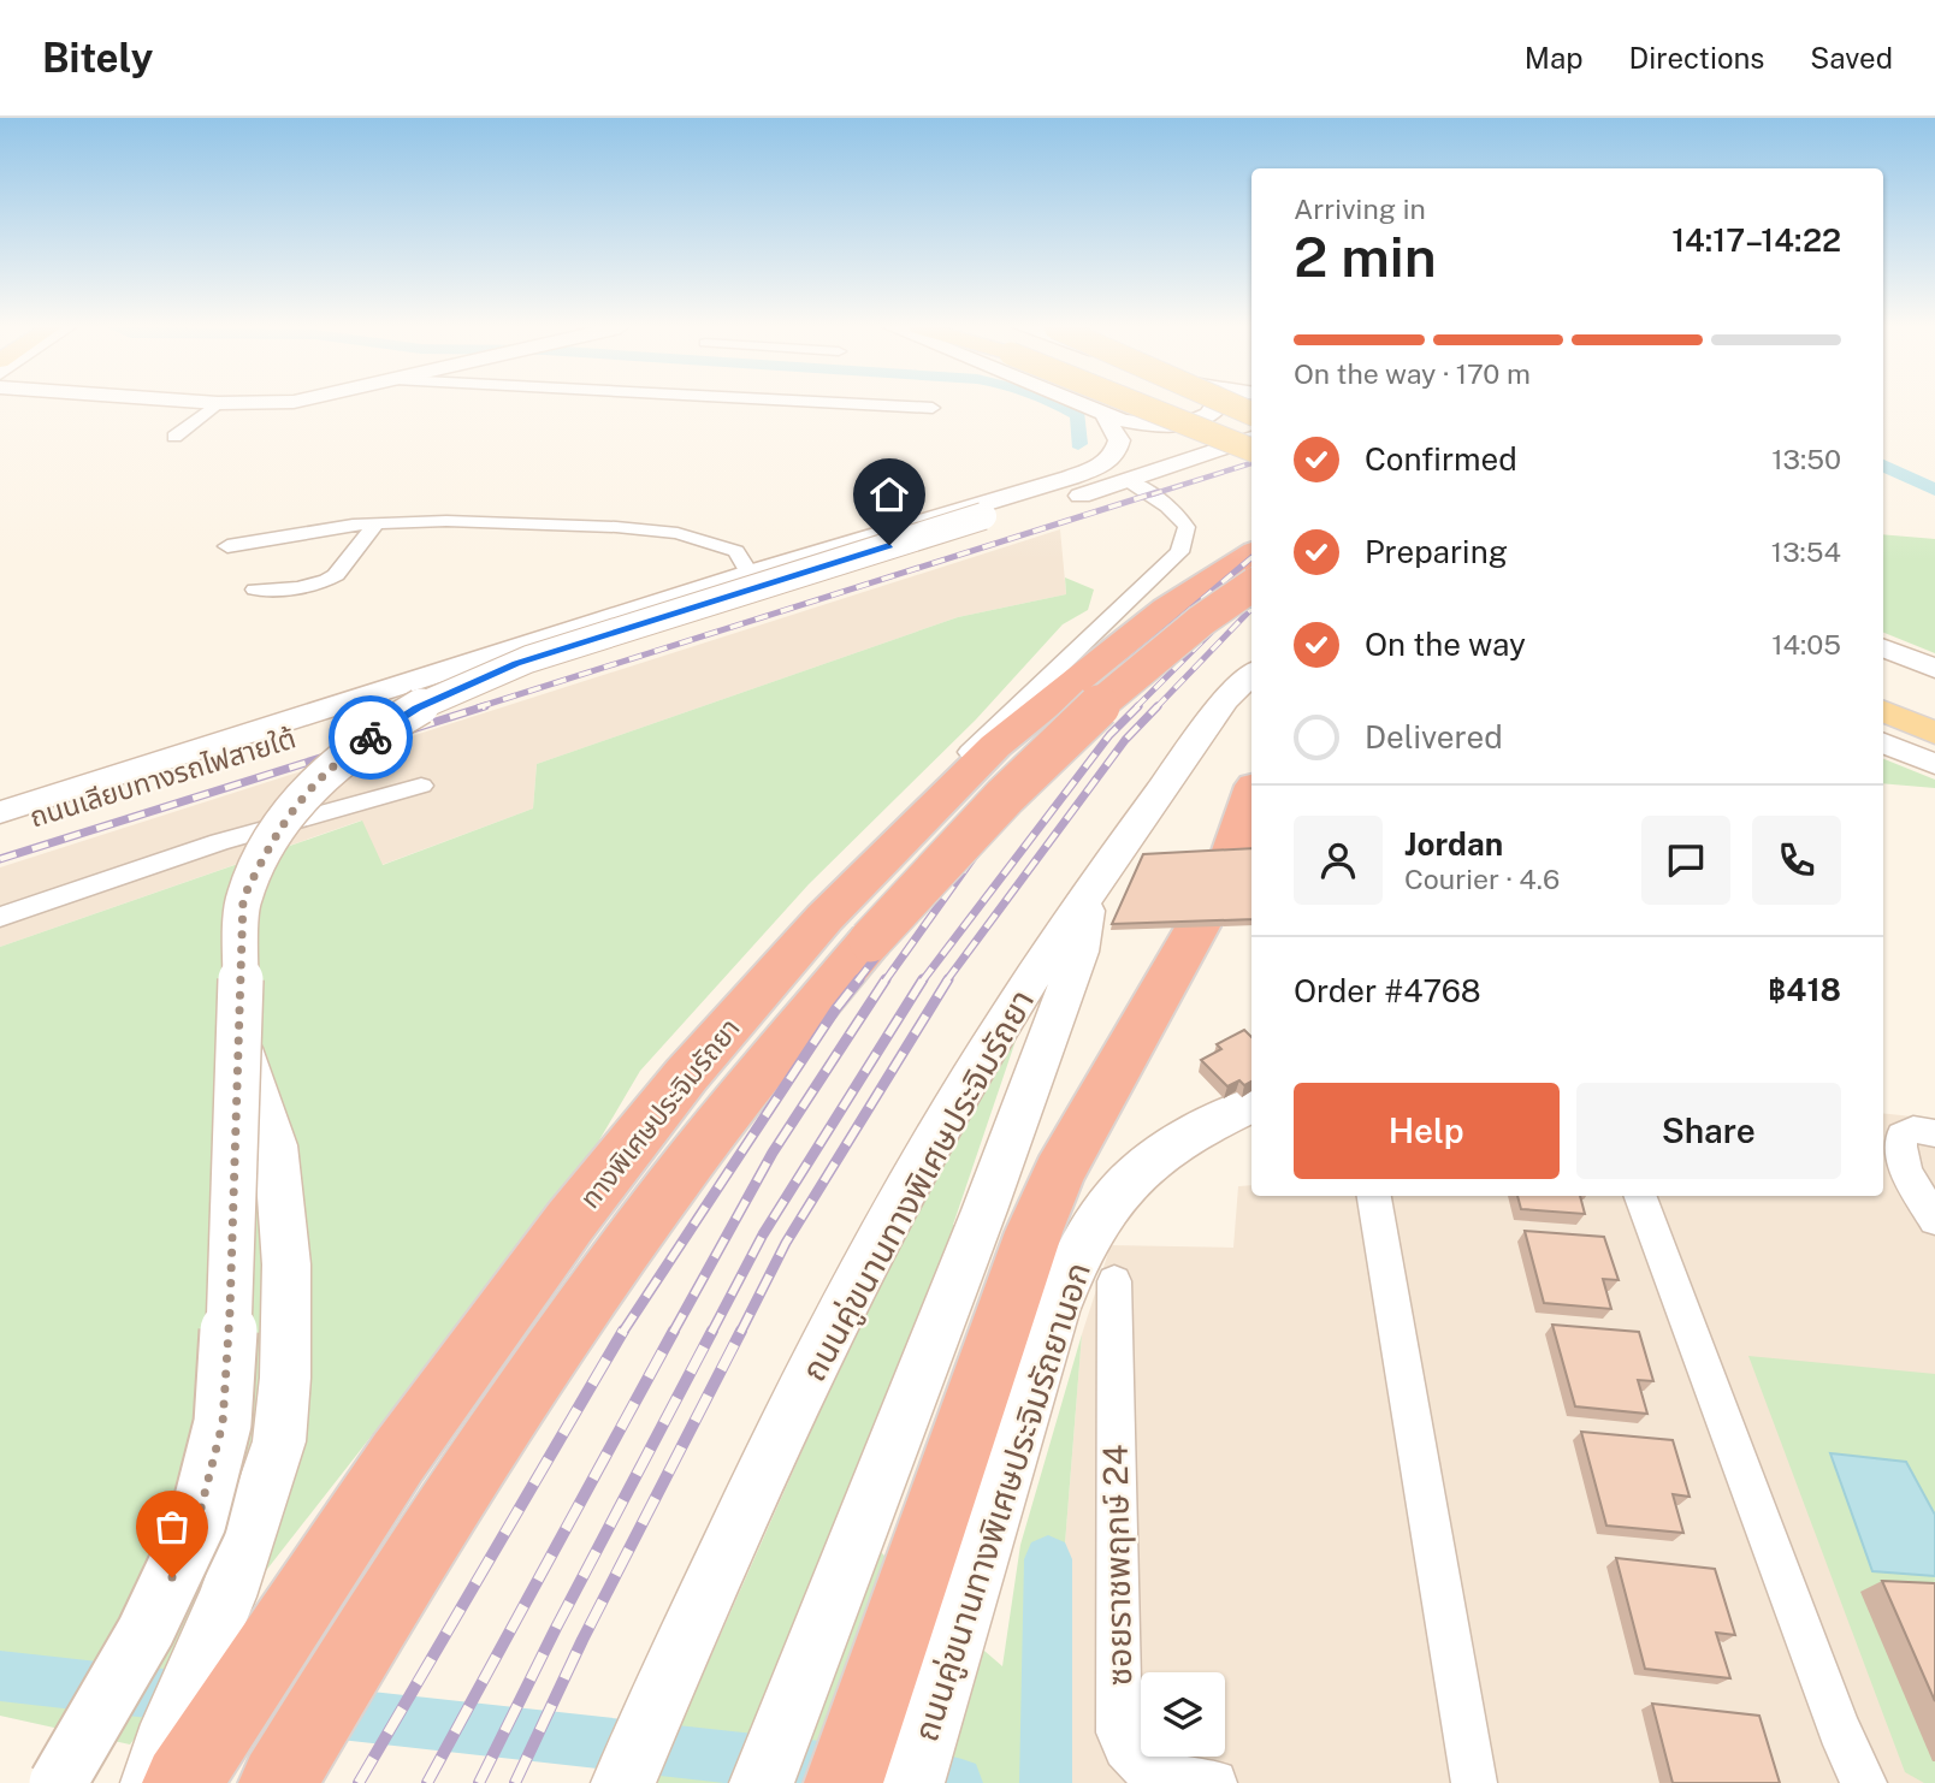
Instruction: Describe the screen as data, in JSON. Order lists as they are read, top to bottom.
{
  "streets": {
    "highway": ["ทางพิเศษประจิมรัถยา"],
    "main road": ["ถนนเลียบทางรถไฟสายใต้", "ถนนคู่ขนานทางพิเศษประจิมรัถยา", "ถนนคู่ขนานทางพิเศษประจิมรัถยานอก"],
    "street": ["ซอยราชพฤกษ์ 24"]
  },
  "page": {
    "header": "Bitely",
    "nav": ["Map", "Directions", "Saved"],
    "heading": ["2 min", "Arriving in", "14:17–14:22"],
    "panel": [
      "Jordan",
      "Courier · 4.6",
      "Order #4768",
      "฿418"
    ],
    "bar": "On the way · 170 m",
    "list": [
      ["Confirmed", "13:50"],
      ["Preparing", "13:54"],
      ["On the way", "14:05"],
      "Delivered"
    ],
    "buttons": ["Help", "Share"]
  }
}
